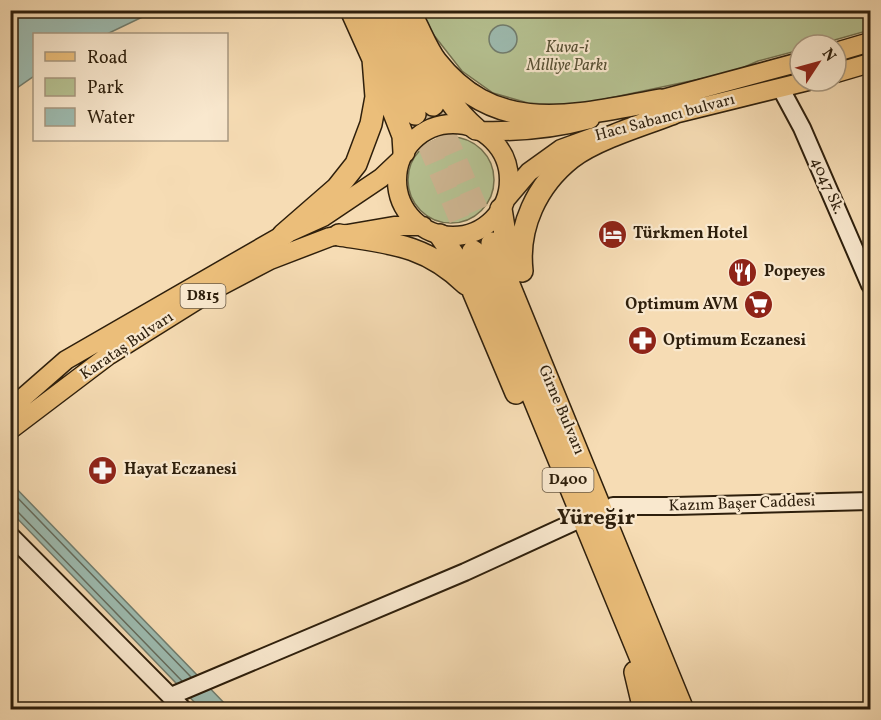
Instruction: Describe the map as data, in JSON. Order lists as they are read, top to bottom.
{
  "streets": {
    "highway": ["Girne Bulvarı", "D400"],
    "main road": [
      "Hacı Sabancı bulvarı",
      "4047 Sk.",
      "D815",
      "Karataş Bulvarı",
      "Kazım Başer Caddesi"
    ]
  },
  "crossings": [
    ["Hacı Sabancı bulvarı", "4047 Sk."],
    ["Hacı Sabancı bulvarı", "Karataş Bulvarı"]
  ],
  "districts": ["Yüreğir"],
  "parks": ["Kuva-i Milliye Parkı"],
  "places": {
    "hotel": ["Türkmen Hotel"],
    "restaurant": ["Popeyes"],
    "supermarket": ["Optimum AVM"],
    "pharmacy": ["Optimum Eczanesi", "Hayat Eczanesi"]
  },
  "legend": ["Road", "Park", "Water"],
  "north": "top right"
}
